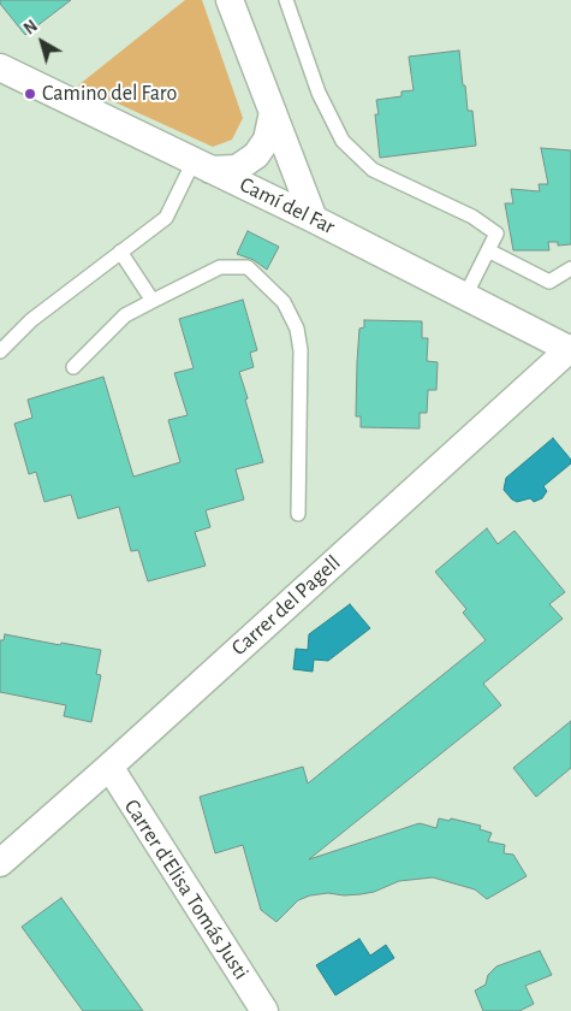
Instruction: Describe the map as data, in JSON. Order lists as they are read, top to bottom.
{
  "streets": {
    "street": ["Camí del Far", "Carrer del Pagell", "Carrer d'Elisa Tomás Justi"]
  },
  "crossings": [
    ["Camí del Far", "Carrer del Pagell"],
    ["Carrer del Pagell", "Carrer d'Elisa Tomás Justi"]
  ],
  "places": ["Camino del Faro"],
  "north": "top left"
}
